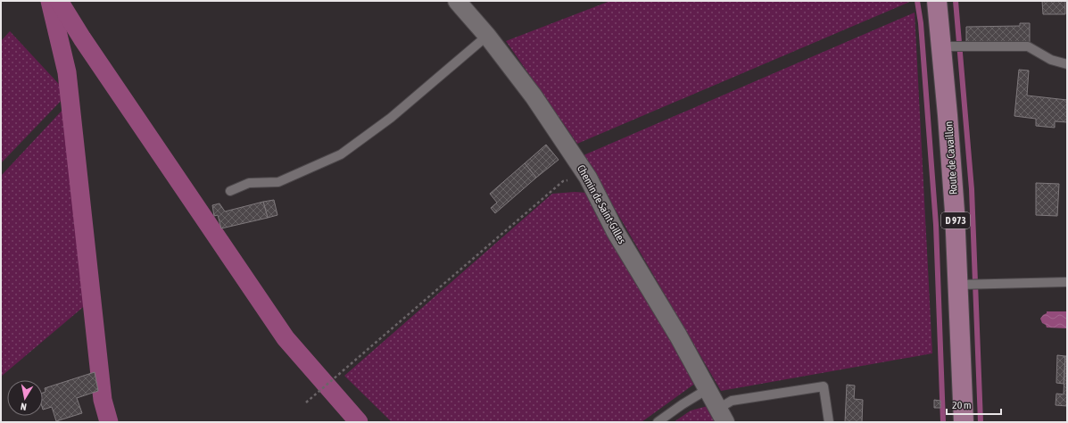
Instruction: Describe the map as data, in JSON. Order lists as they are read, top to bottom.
{
  "streets": {
    "main road": ["Route de Cavaillon", "D 973"],
    "street": ["Chemin de Saint-Gilles"]
  },
  "scale_bar": "20 m",
  "north": "bottom"
}
